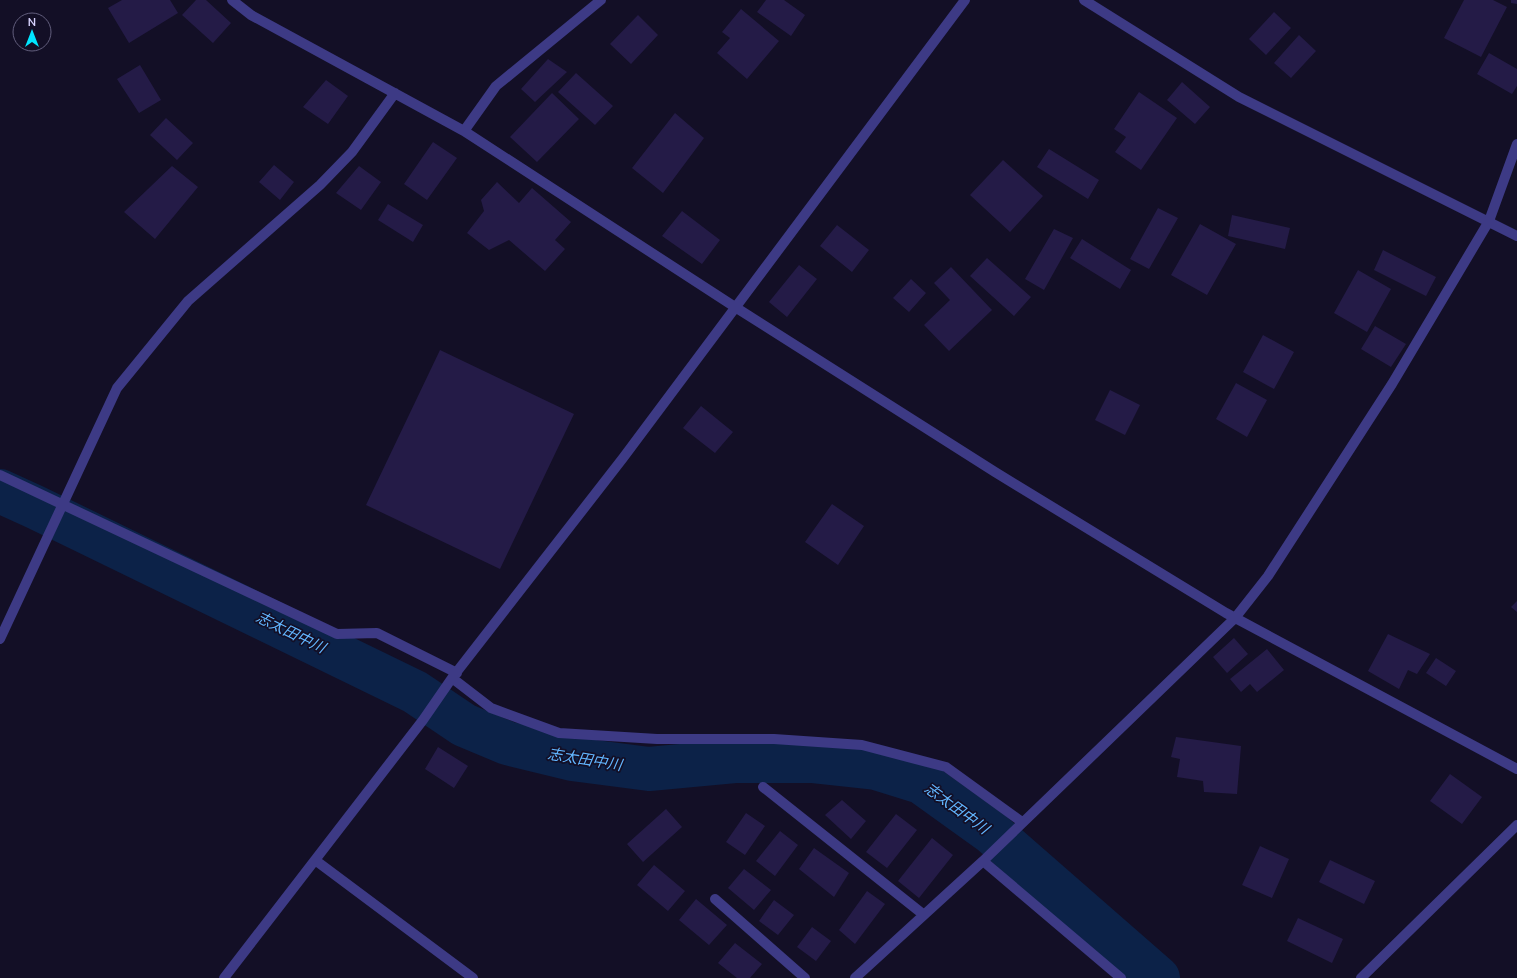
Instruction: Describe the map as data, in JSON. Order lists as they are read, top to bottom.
{
  "water": ["志太田中川"],
  "north": "top"
}
